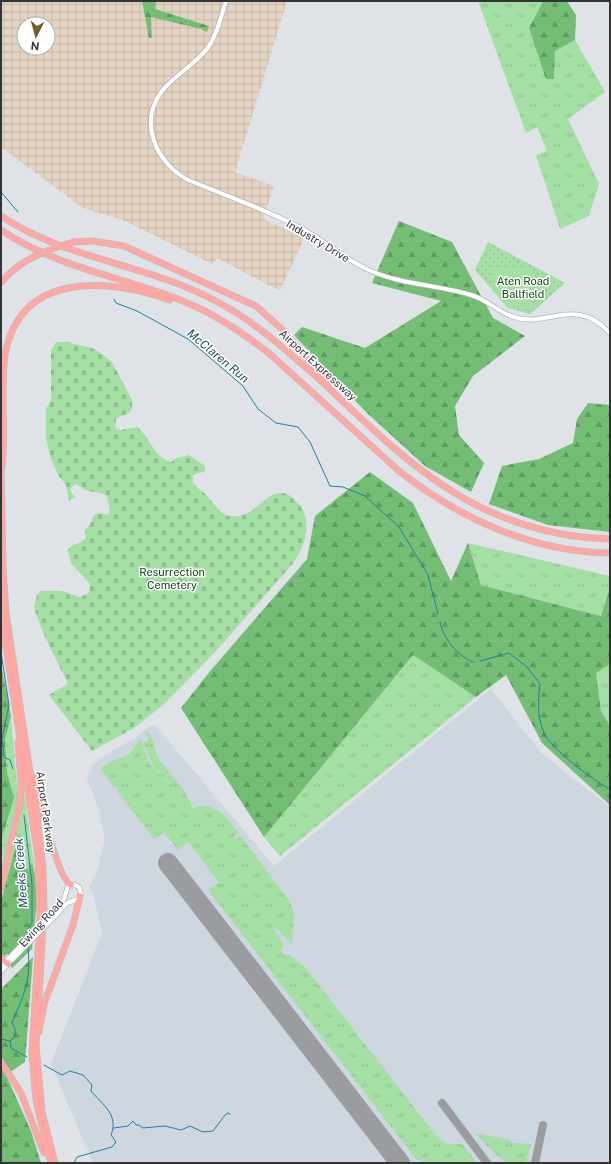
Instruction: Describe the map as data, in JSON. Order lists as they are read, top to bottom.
{
  "streets": {
    "highway": ["Airport Expressway", "Airport Parkway"],
    "street": ["Industry Drive", "Ewing Road"]
  },
  "water": ["McClaren Run", "Meeks Creek"],
  "parks": ["Aten Road Ballfield", "Resurrection Cemetery"],
  "north": "bottom"
}
